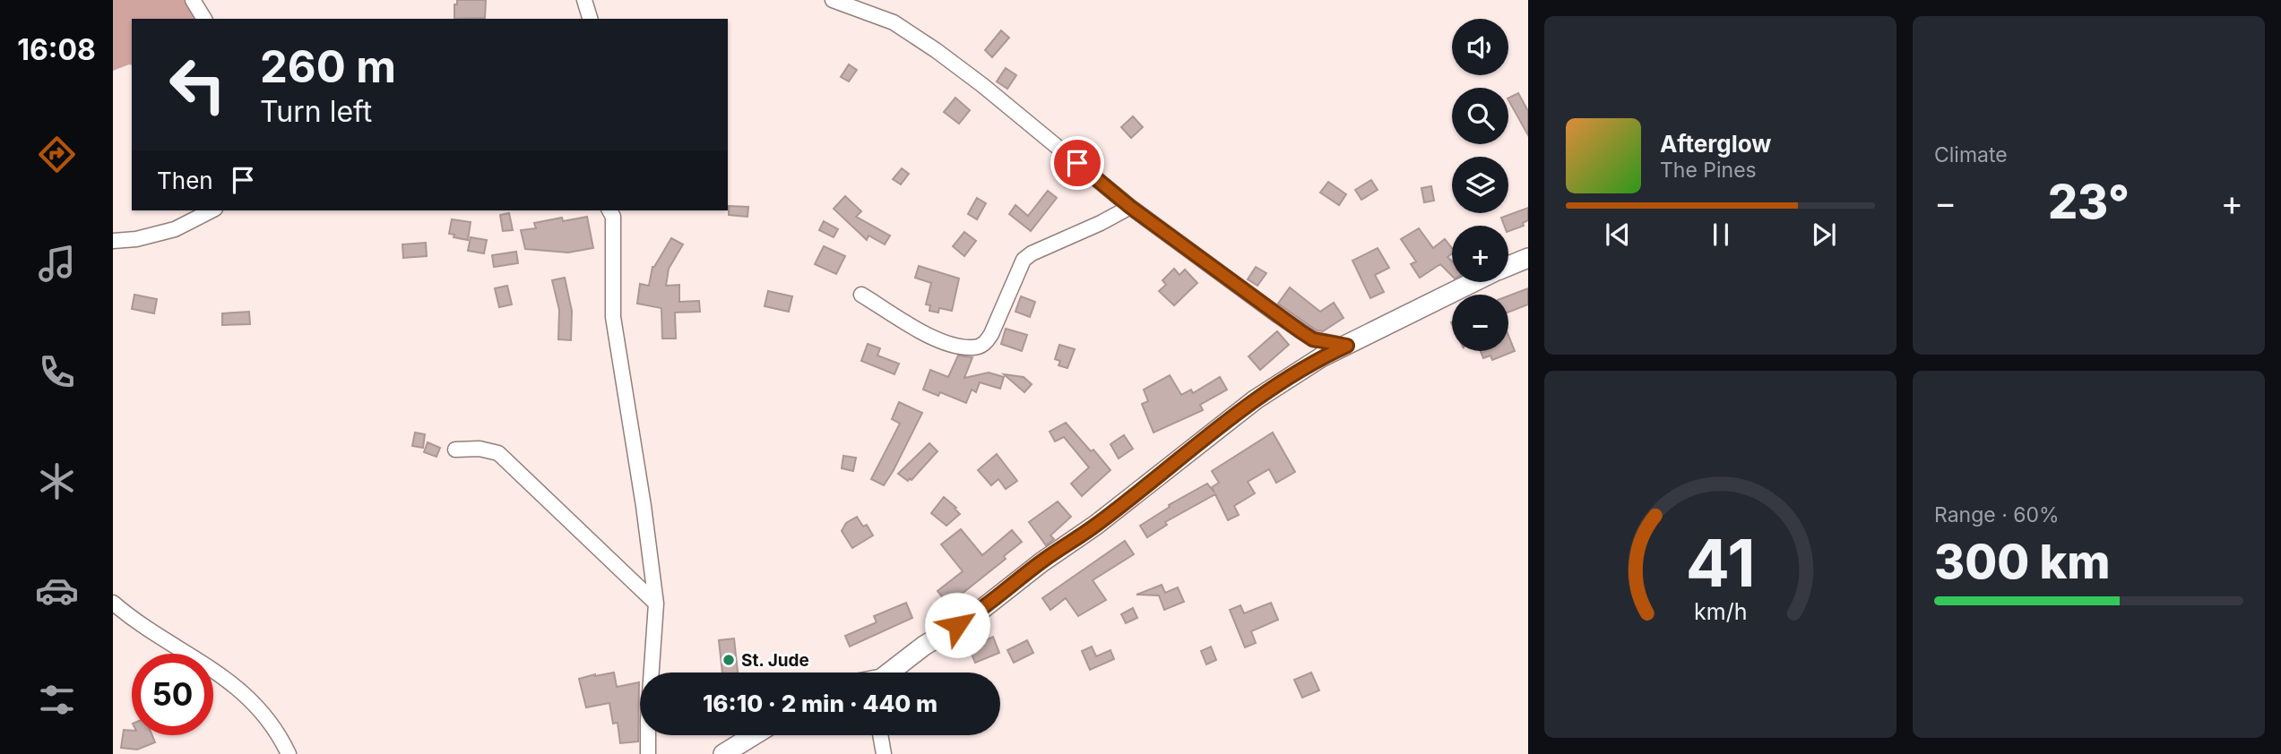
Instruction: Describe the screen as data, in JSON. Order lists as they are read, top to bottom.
{
  "places": ["St. Jude"],
  "page": {
    "tabs": "16:08",
    "tile": [
      "Climate",
      ["Range · 60%", "300 km"]
    ],
    "map_buttons": ["+", "−"],
    "turn": ["260 m", "Turn left"],
    "song": ["Afterglow", "The Pines"],
    "then": "Then",
    "heat": ["−", "23°", "+"],
    "limit": "50",
    "trip": "16:10 · 2 min · 440 m",
    "gauge": ["41", "km/h"]
  }
}
